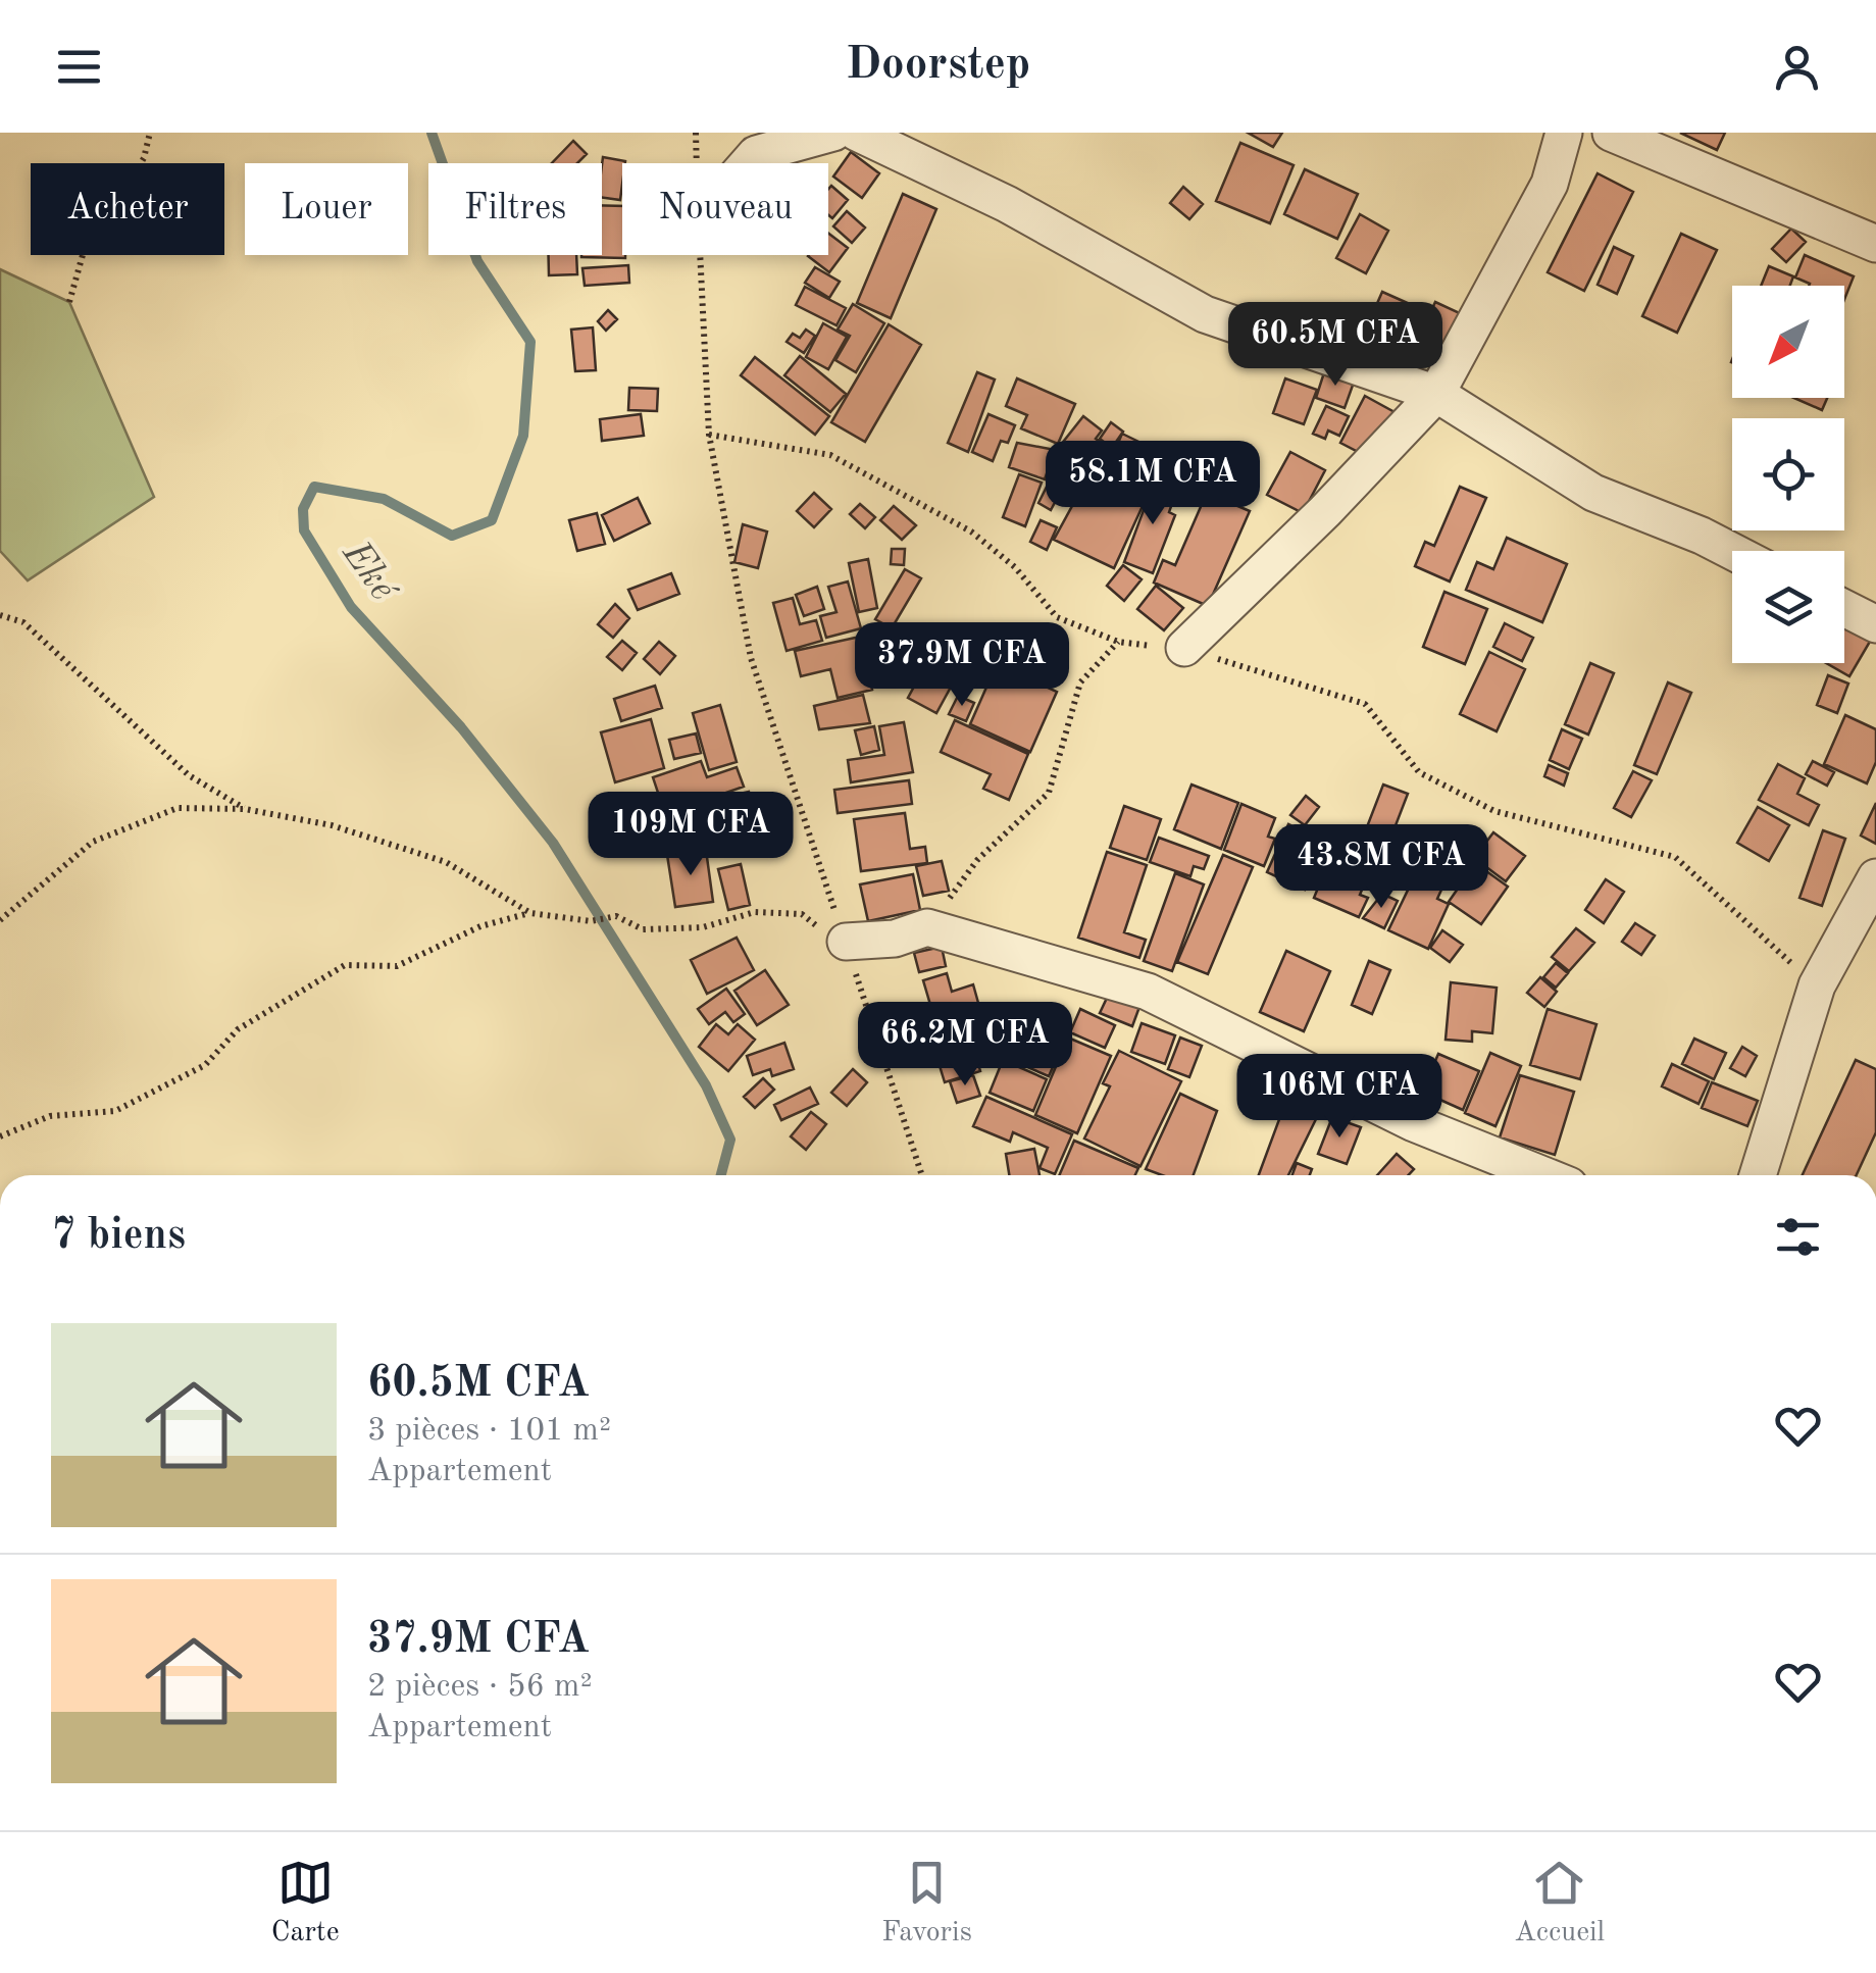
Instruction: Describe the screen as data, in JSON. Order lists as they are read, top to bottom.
{
  "water": ["Eké"],
  "north": "bottom left",
  "page": {
    "header": "Doorstep",
    "chip": [
      "Acheter",
      "Louer",
      "Filtres",
      "Nouveau"
    ],
    "price": [
      "60.5M CFA",
      "58.1M CFA",
      "37.9M CFA",
      "109M CFA",
      "43.8M CFA",
      "66.2M CFA",
      "106M CFA"
    ],
    "heading": "7 biens",
    "list": [
      {
        "name": "60.5M CFA",
        "note": "3 pièces · 101 m² · Appartement"
      },
      {
        "name": "37.9M CFA",
        "note": "2 pièces · 56 m² · Appartement"
      }
    ],
    "tabs": ["Carte", "Favoris", "Accueil"]
  }
}
